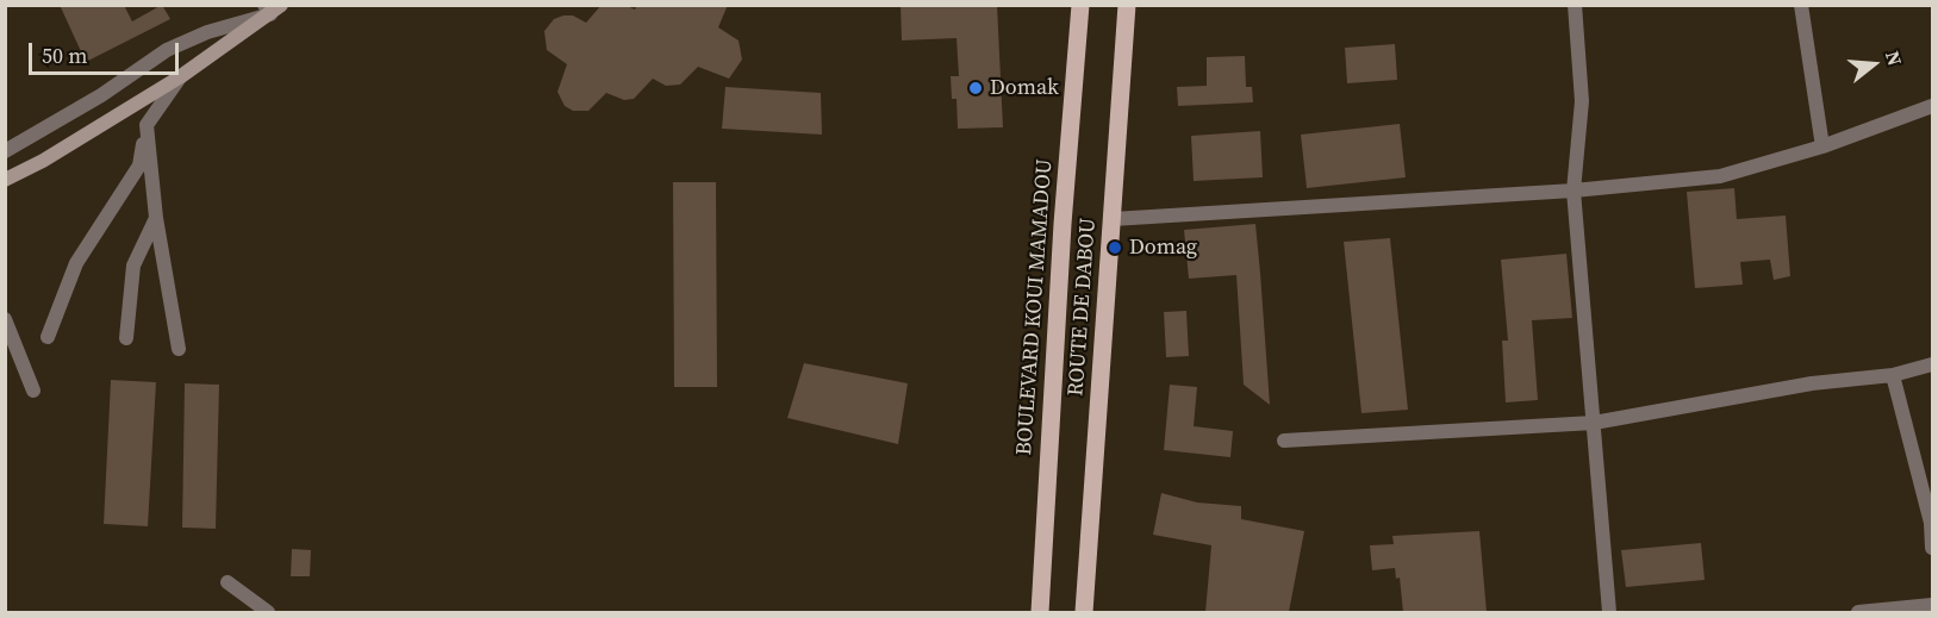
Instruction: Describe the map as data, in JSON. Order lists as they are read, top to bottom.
{
  "streets": {
    "main road": ["BOULEVARD KOUI MAMADOU", "ROUTE DE DABOU"]
  },
  "places": ["Domak", "Domag"],
  "scale_bar": "50 m",
  "north": "right"
}
